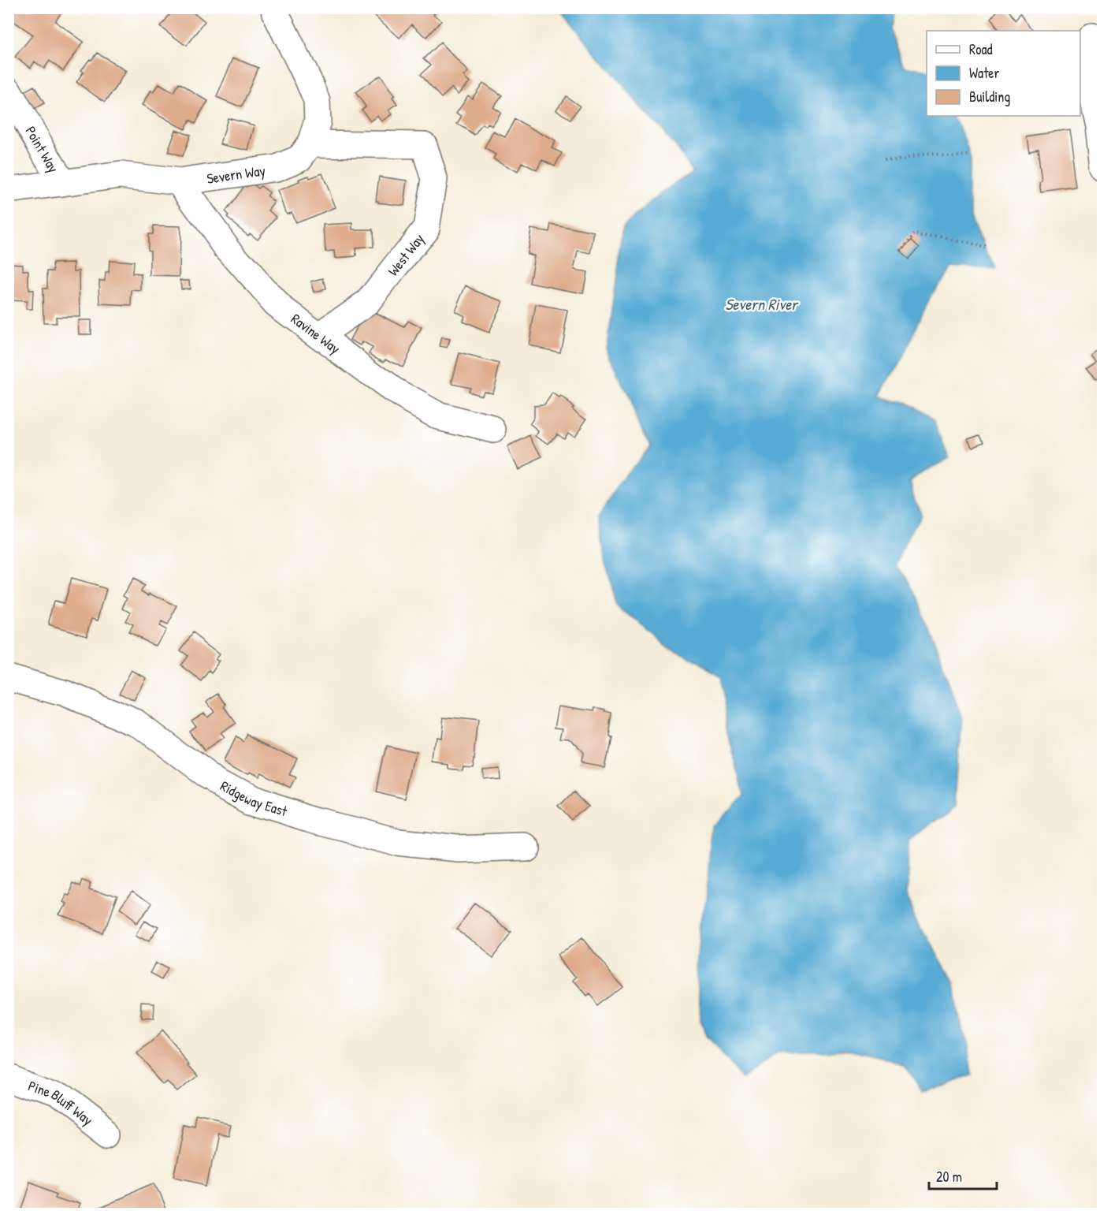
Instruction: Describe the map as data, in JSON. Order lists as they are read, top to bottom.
{
  "streets": {
    "street": [
      "Point Way",
      "Severn Way",
      "West Way",
      "Ravine Way",
      "Ridgeway East",
      "Pine Bluff Way"
    ]
  },
  "crossings": [
    ["Point Way", "Severn Way"],
    ["Severn Way", "West Way"],
    ["Severn Way", "Ravine Way"],
    ["West Way", "Ravine Way"]
  ],
  "water": ["Severn River"],
  "legend": ["Road", "Water", "Building"],
  "scale_bar": "20 m"
}
